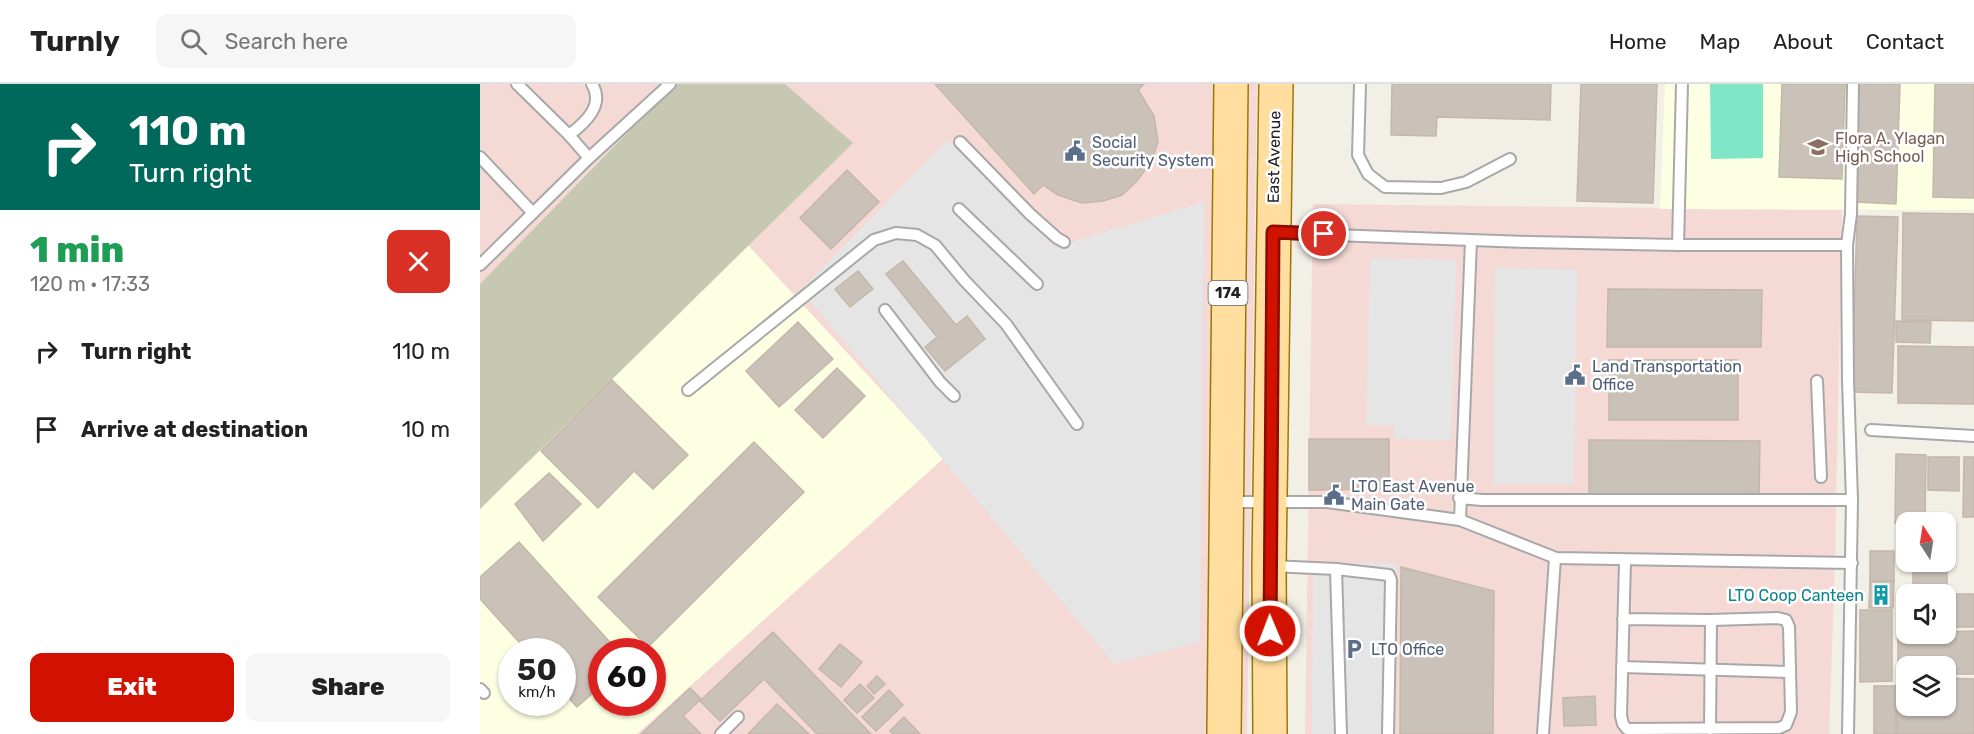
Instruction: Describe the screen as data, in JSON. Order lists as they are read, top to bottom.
{
  "streets": {
    "main road": ["East Avenue", "174"]
  },
  "places": {
    "school or university": ["Flora A. Ylagan High School"],
    "public building": ["Social Security System", "Land Transportation Office", "LTO East Avenue Main Gate"],
    "building": ["LTO Coop Canteen"],
    "parking": ["LTO Office"]
  },
  "north": "top",
  "page": {
    "header": "Turnly",
    "search": "Search here",
    "nav": [
      "Home",
      "Map",
      "About",
      "Contact"
    ],
    "turn": ["110 m", "Turn right"],
    "heading": ["1 min", "120 m · 17:33"],
    "list": [
      {
        "name": "Turn right",
        "value": "110 m"
      },
      {
        "name": "Arrive at destination",
        "value": "10 m"
      }
    ],
    "speed": "50 km/h",
    "limit": "60",
    "buttons": ["Exit", "Share"]
  }
}
